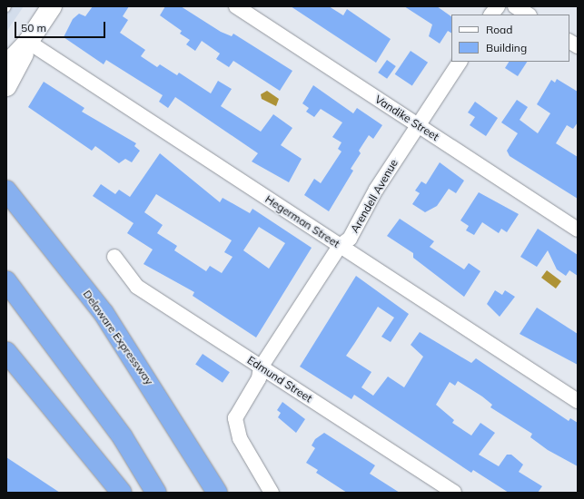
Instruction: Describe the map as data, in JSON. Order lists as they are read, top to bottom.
{
  "streets": {
    "highway": ["Delaware Expressway"],
    "street": [
      "Vandike Street",
      "Arendell Avenue",
      "Hegerman Street",
      "Edmund Street"
    ]
  },
  "crossings": [
    ["Vandike Street", "Arendell Avenue"],
    ["Arendell Avenue", "Hegerman Street"],
    ["Arendell Avenue", "Edmund Street"]
  ],
  "legend": ["Road", "Building"],
  "scale_bar": "50 m"
}
